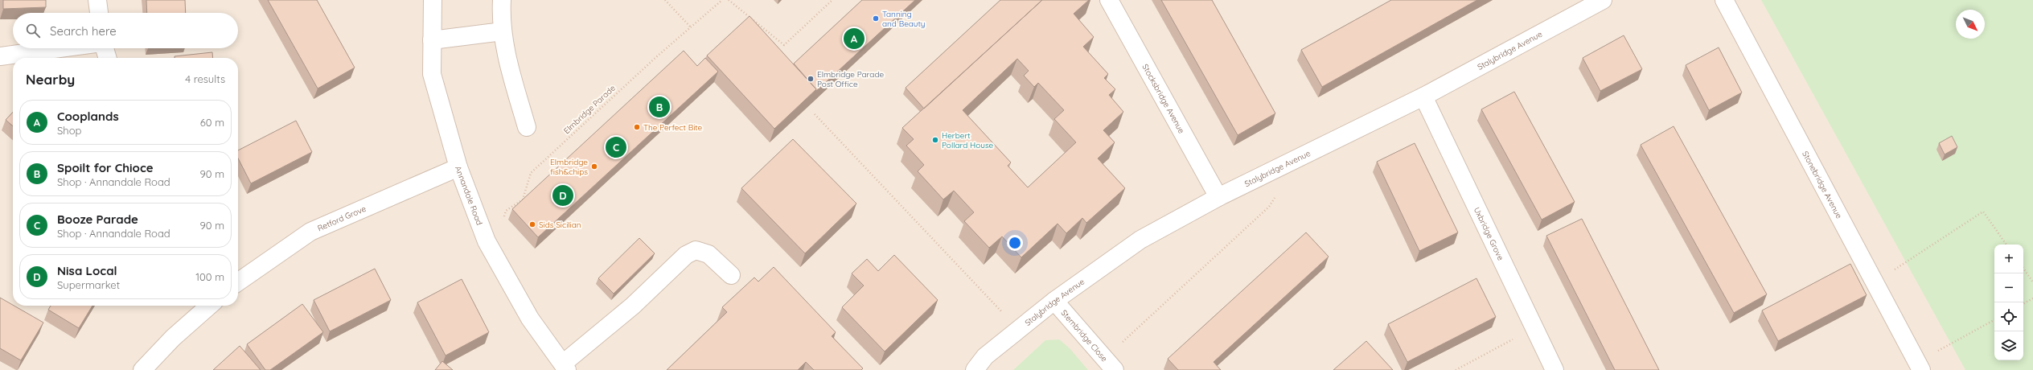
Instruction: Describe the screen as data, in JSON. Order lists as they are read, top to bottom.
{
  "streets": {
    "street": [
      "Stalybridge Avenue",
      "Stocksbridge Avenue",
      "Stonebridge Avenue",
      "Annandale Road",
      "Retford Grove",
      "Uxbridge Grove",
      "Stembridge Close"
    ],
    "path": ["Elmbridge Parade"]
  },
  "crossings": [
    ["Stalybridge Avenue", "Stocksbridge Avenue"],
    ["Stalybridge Avenue", "Uxbridge Grove"],
    ["Stalybridge Avenue", "Stembridge Close"],
    ["Elmbridge Parade", "Annandale Road"],
    ["Annandale Road", "Retford Grove"]
  ],
  "places": [
    "Tanning and Beauty",
    "Elmbridge Parade Post Office",
    "The Perfect Bite",
    "Herbert Pollard House",
    "Elmbridge fish&chips",
    "Sids Sicilian"
  ],
  "north": "bottom right",
  "page": {
    "search": "Search here",
    "pins": [
      "A",
      "B",
      "C",
      "D"
    ],
    "heading": ["Nearby", "4 results"],
    "list": [
      {
        "mark": "A",
        "name": "Cooplands",
        "note": "Shop",
        "value": "60 m"
      },
      {
        "mark": "B",
        "name": "Spoilt for Chioce",
        "note": "Shop · Annandale Road",
        "value": "90 m"
      },
      {
        "mark": "C",
        "name": "Booze Parade",
        "note": "Shop · Annandale Road",
        "value": "90 m"
      },
      {
        "mark": "D",
        "name": "Nisa Local",
        "note": "Supermarket",
        "value": "100 m"
      }
    ],
    "map_buttons": ["+", "−"]
  }
}
